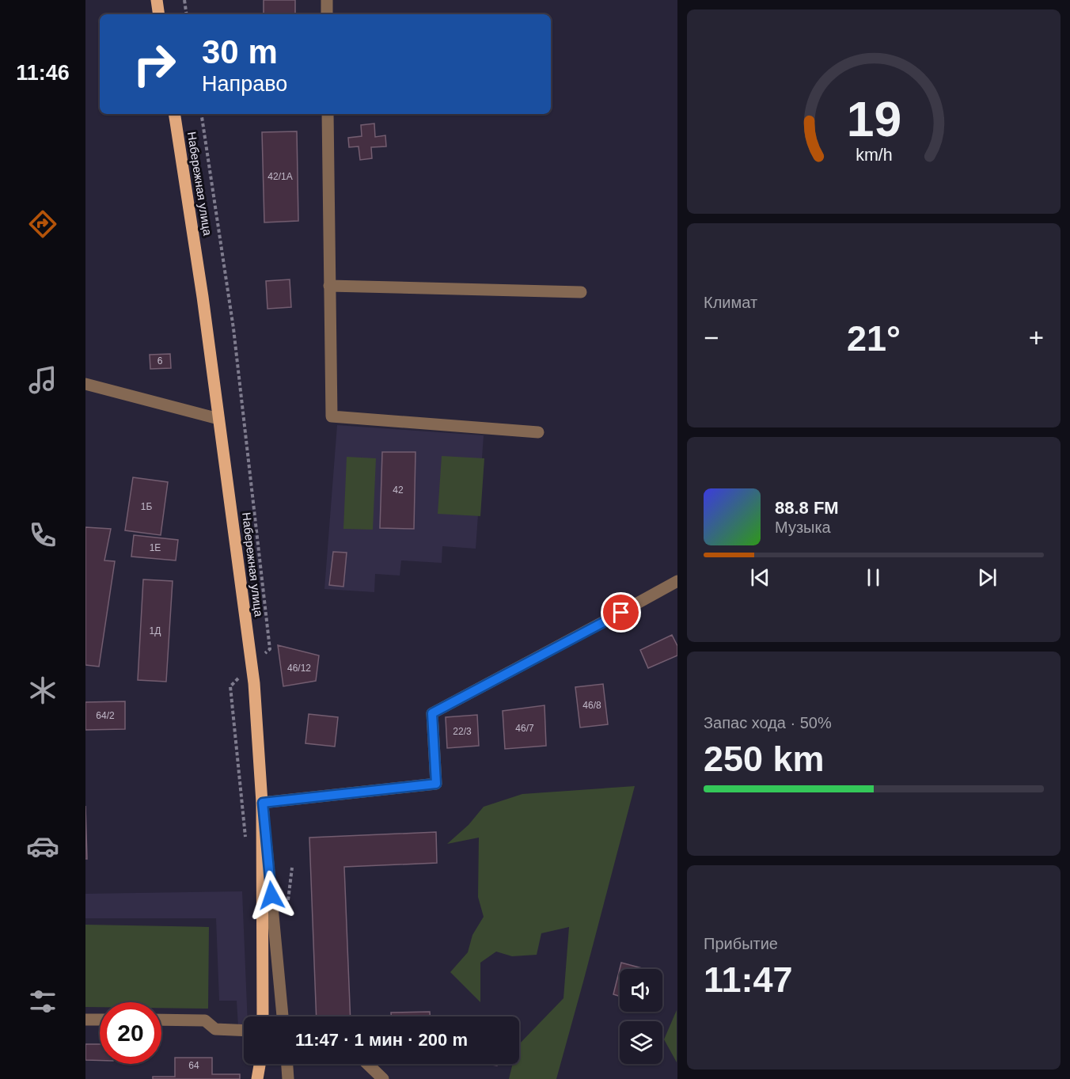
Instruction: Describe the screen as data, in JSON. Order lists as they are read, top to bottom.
{
  "streets": {
    "main road": ["Набережная улица"]
  },
  "house_numbers": [
    "42/1А",
    "6",
    "42",
    "1Б",
    "1Е",
    "1Д",
    "46/12",
    "46/8",
    "64/2",
    "46/7",
    "22/3",
    "64"
  ],
  "page": {
    "tabs": "11:46",
    "turn": ["30 m", "Направо"],
    "tile": [
      "Климат",
      ["Запас хода · 50%", "250 km"],
      ["Прибытие", "11:47"]
    ],
    "heat": ["−", "21°", "+"],
    "song": ["88.8 FM", "Музыка"],
    "limit": "20",
    "trip": "11:47 · 1 мин · 200 m",
    "gauge": ["19", "km/h"]
  }
}
